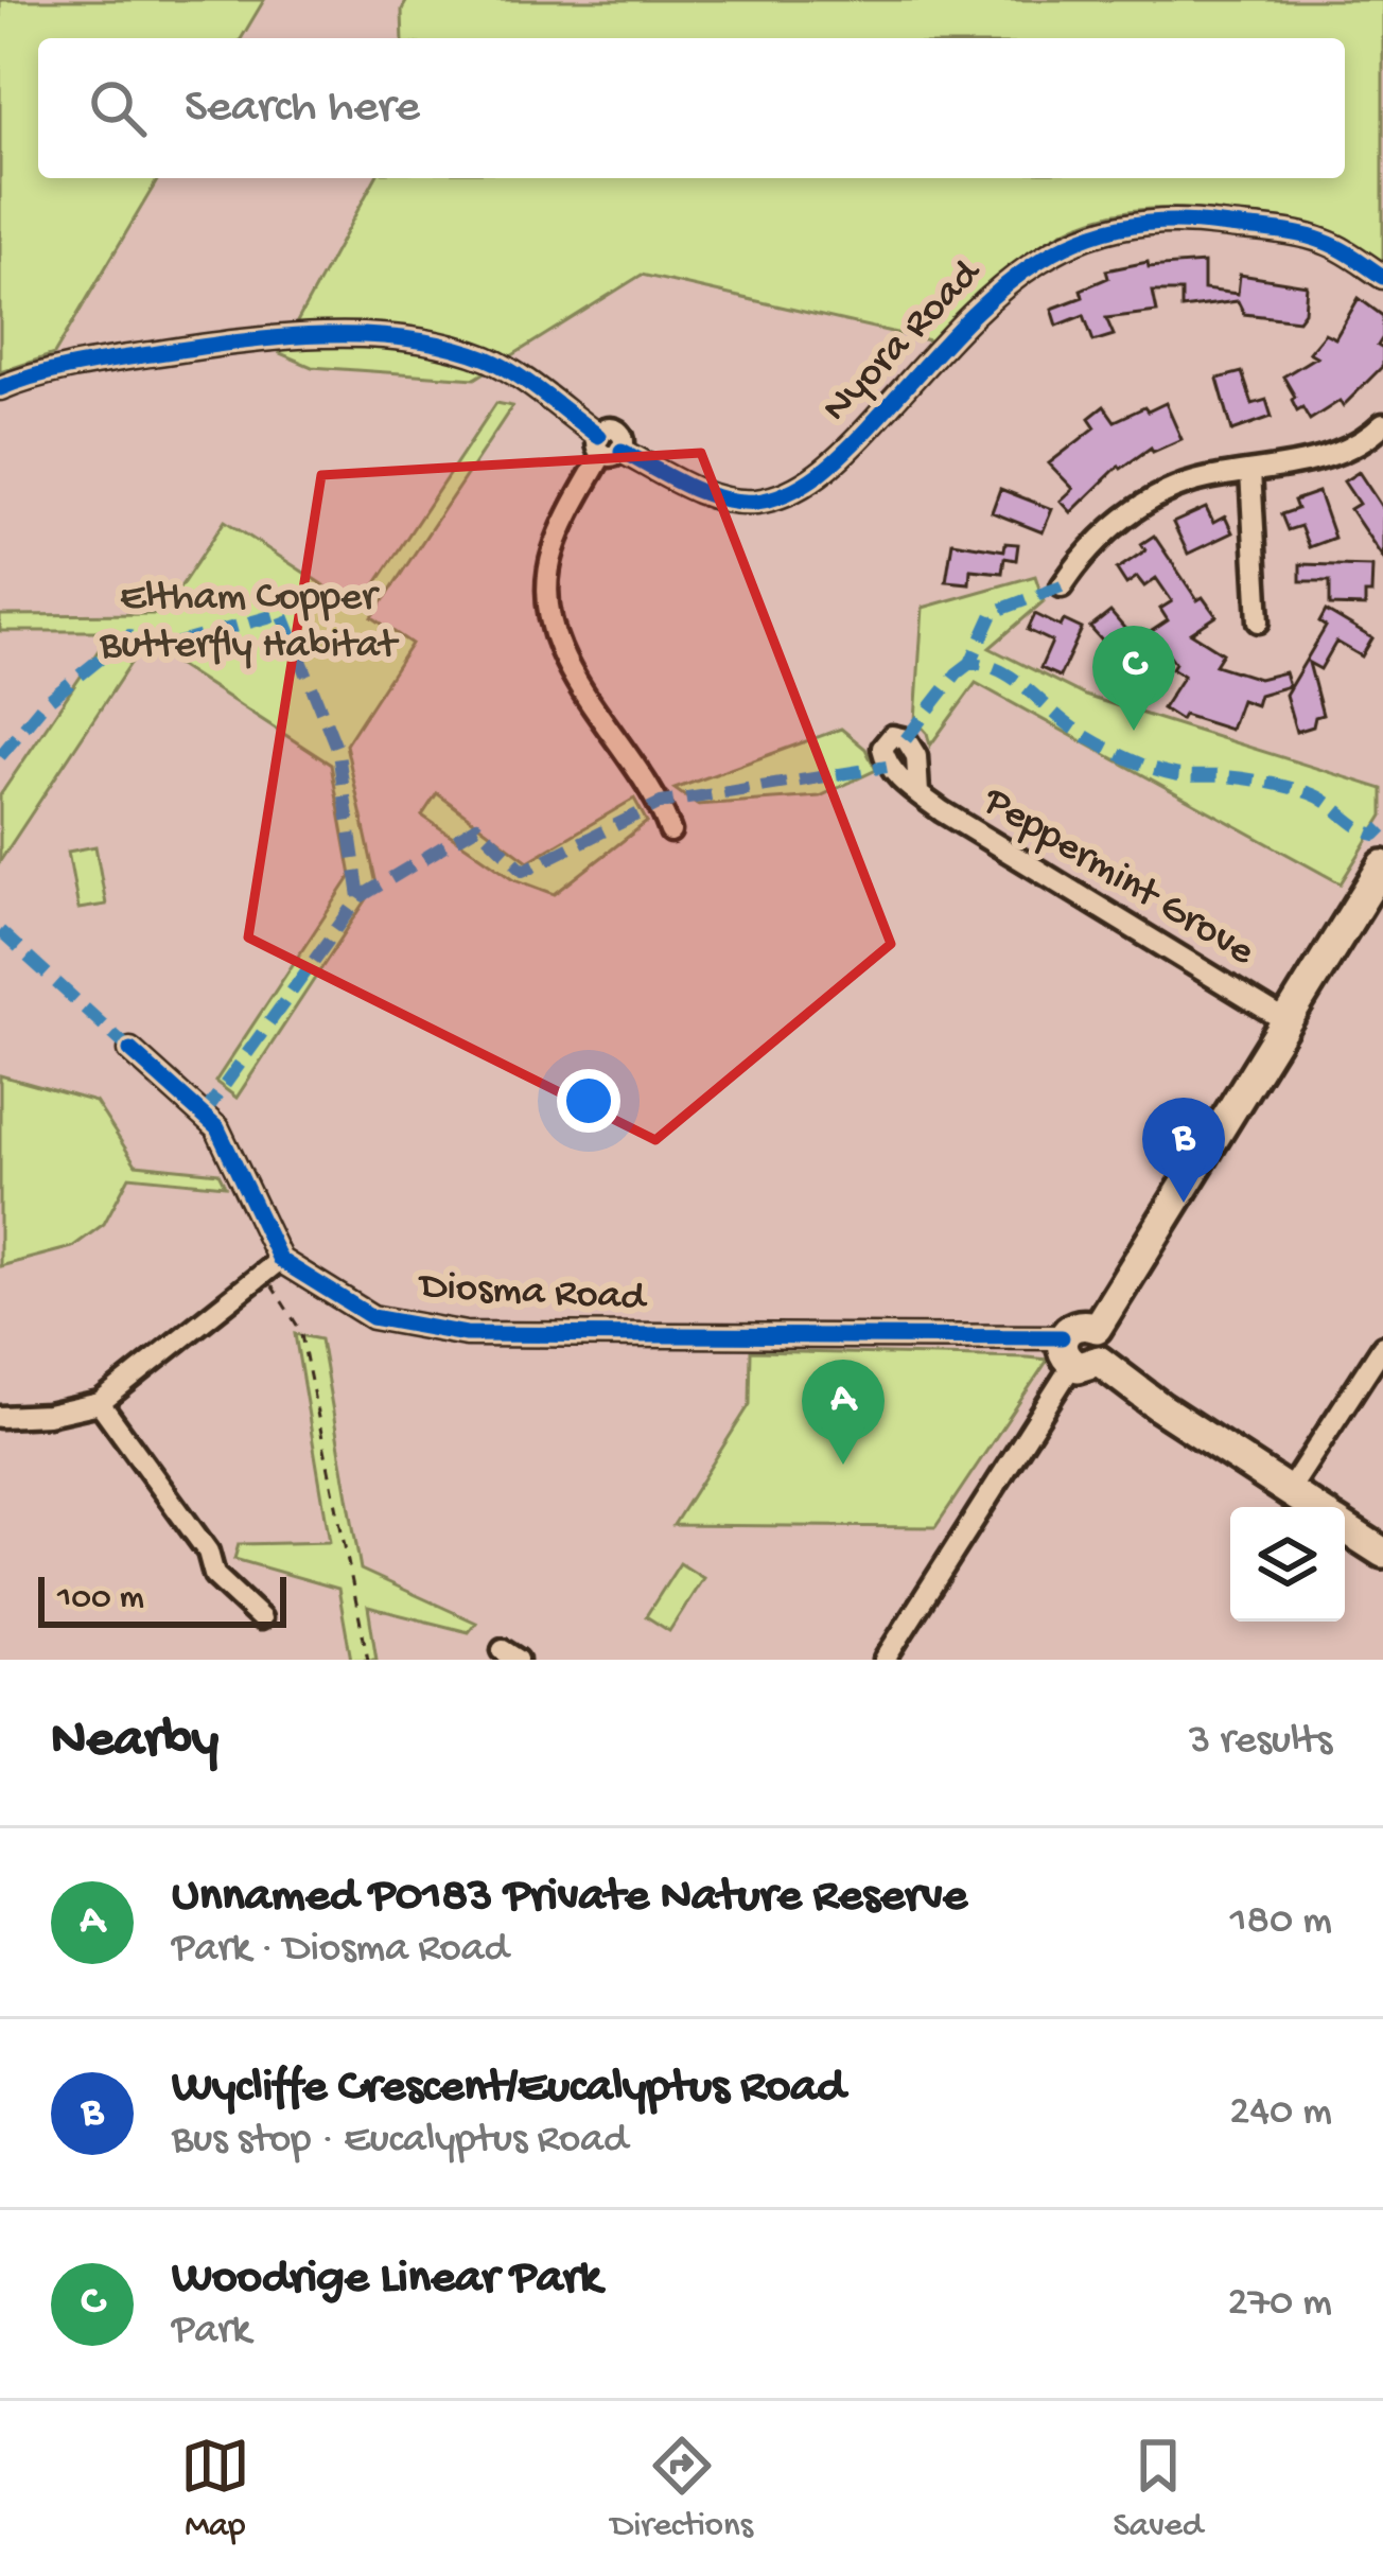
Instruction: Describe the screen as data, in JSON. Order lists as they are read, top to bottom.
{
  "streets": {
    "street": ["Nyora Road", "Peppermint Grove", "Diosma Road"]
  },
  "parks": ["Eltham Copper Butterfly Habitat"],
  "scale_bar": "100 m",
  "page": {
    "search": "Search here",
    "pins": ["C", "B", "A"],
    "scale": "100 m",
    "heading": ["Nearby", "3 results"],
    "list": [
      {
        "mark": "A",
        "name": "Unnamed P0183 Private Nature Reserve",
        "note": "Park · Diosma Road",
        "value": "180 m"
      },
      {
        "mark": "B",
        "name": "Wycliffe Crescent/Eucalyptus Road",
        "note": "Bus stop · Eucalyptus Road",
        "value": "240 m"
      },
      {
        "mark": "C",
        "name": "Woodrige Linear Park",
        "note": "Park",
        "value": "270 m"
      }
    ],
    "nav": ["Map", "Directions", "Saved"]
  }
}
